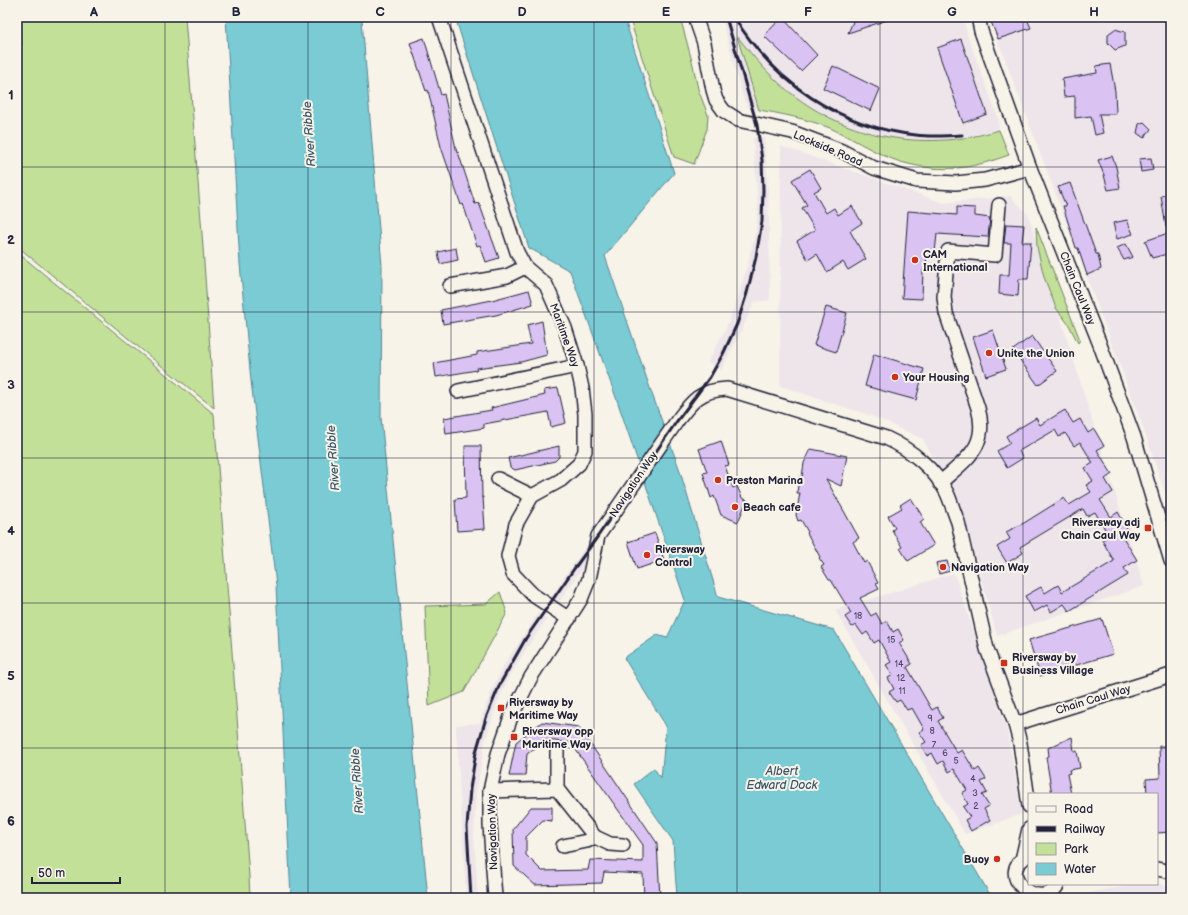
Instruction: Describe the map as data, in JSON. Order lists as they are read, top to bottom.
{
  "streets": {
    "street": [
      "Lockside Road",
      "Chain Caul Way",
      "Maritime Way",
      "Navigation Way"
    ]
  },
  "crossings": [
    ["Lockside Road", "Chain Caul Way"],
    ["Chain Caul Way", "Navigation Way"]
  ],
  "water": ["River Ribble", "Albert Edward Dock"],
  "places": {
    "other": [
      "CAM International",
      "Unite the Union",
      "Your Housing",
      "Preston Marina",
      "Beach cafe",
      "Riversway Control",
      "Navigation Way",
      "Buoy"
    ],
    "transit": [
      "Riversway adj Chain Caul Way",
      "Riversway by Business Village",
      "Riversway by Maritime Way",
      "Riversway opp Maritime Way"
    ]
  },
  "house_numbers": [
    "18",
    "15",
    "14",
    "12",
    "11",
    "9",
    "8",
    "7",
    "6",
    "5",
    "4",
    "3",
    "2"
  ],
  "legend": [
    "Road",
    "Railway",
    "Park",
    "Water"
  ],
  "scale_bar": "50 m",
  "grid": {
    "columns": [
      "A",
      "B",
      "C",
      "D",
      "E",
      "F",
      "G",
      "H"
    ],
    "rows": [
      "1",
      "2",
      "3",
      "4",
      "5",
      "6"
    ]
  }
}
